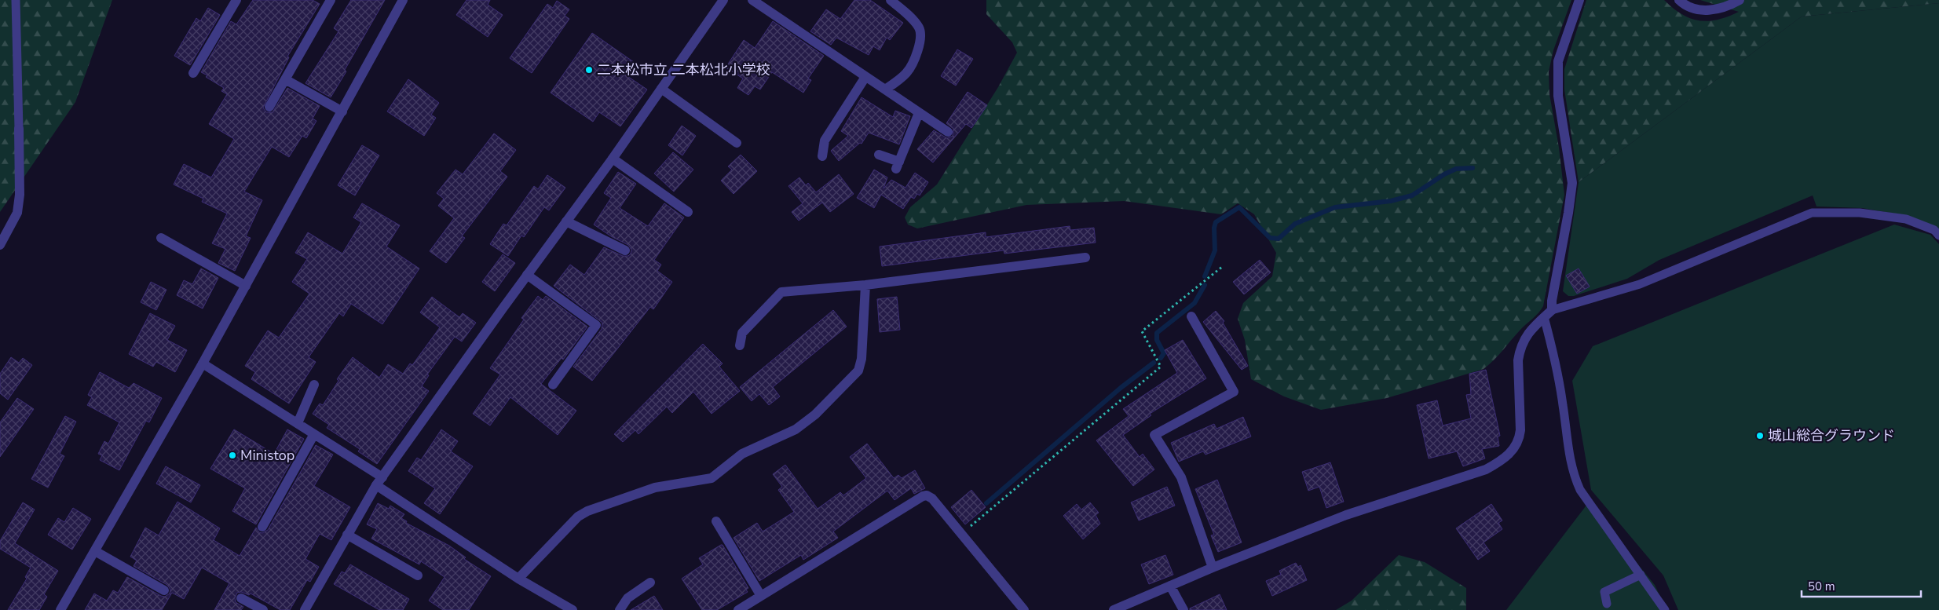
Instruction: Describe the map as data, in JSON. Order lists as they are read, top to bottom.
{
  "places": ["二本松市立 二本松北小学校", "城山総合グラウンド", "Ministop"],
  "scale_bar": "50 m"
}
